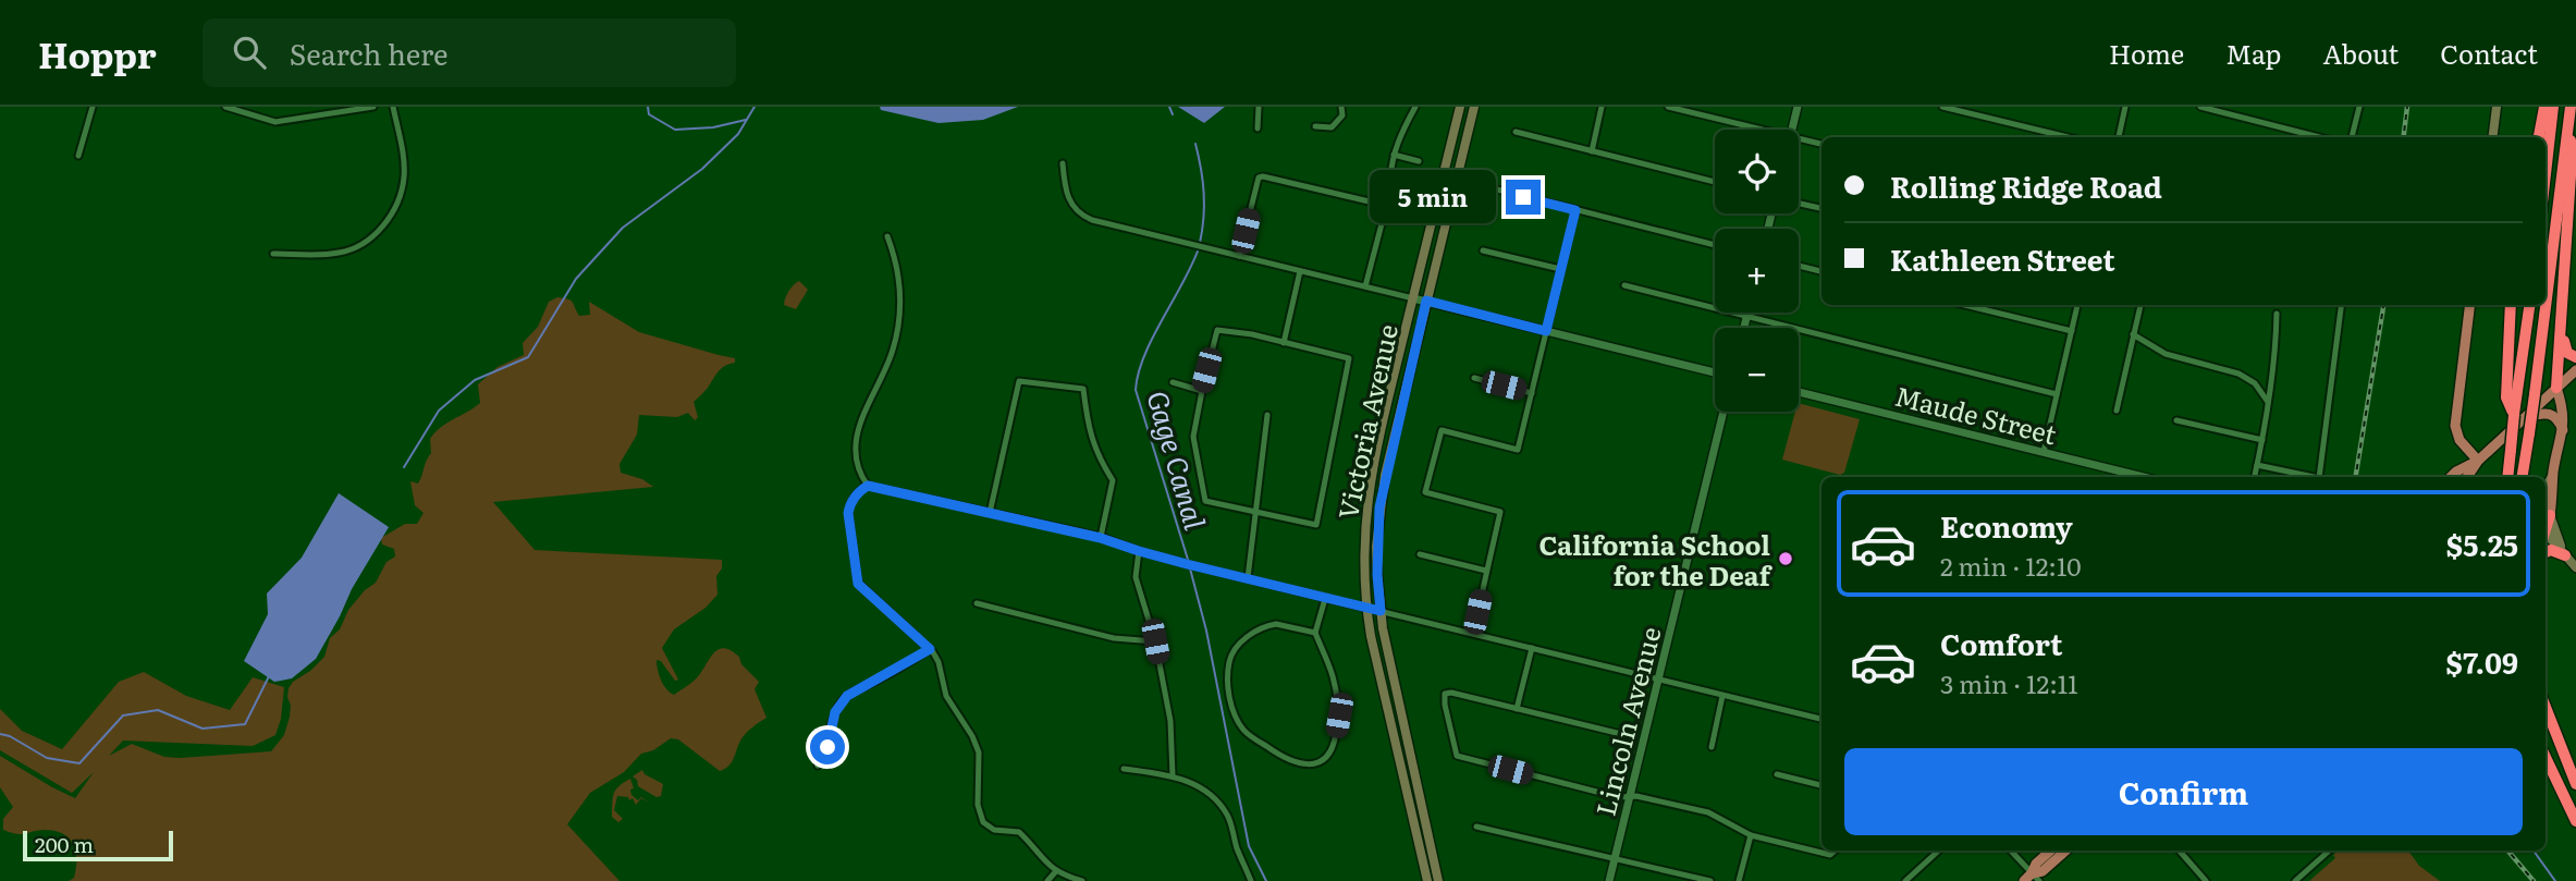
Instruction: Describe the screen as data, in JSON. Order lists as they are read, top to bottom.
{
  "streets": {
    "main road": ["Victoria Avenue"],
    "street": ["Maude Street", "Lincoln Avenue"]
  },
  "water": ["Gage Canal"],
  "places": ["California School for the Deaf"],
  "scale_bar": "200 m",
  "page": {
    "header": "Hoppr",
    "search": "Search here",
    "nav": [
      "Home",
      "Map",
      "About",
      "Contact"
    ],
    "map_buttons": ["+", "−"],
    "banner": ["Rolling Ridge Road", "Kathleen Street"],
    "bubble": "5 min",
    "list": [
      {
        "name": "Economy",
        "note": "2 min · 12:10",
        "value": "$5.25"
      },
      {
        "name": "Comfort",
        "note": "3 min · 12:11",
        "value": "$7.09"
      }
    ],
    "buttons": "Confirm",
    "scale": "200 m"
  }
}
